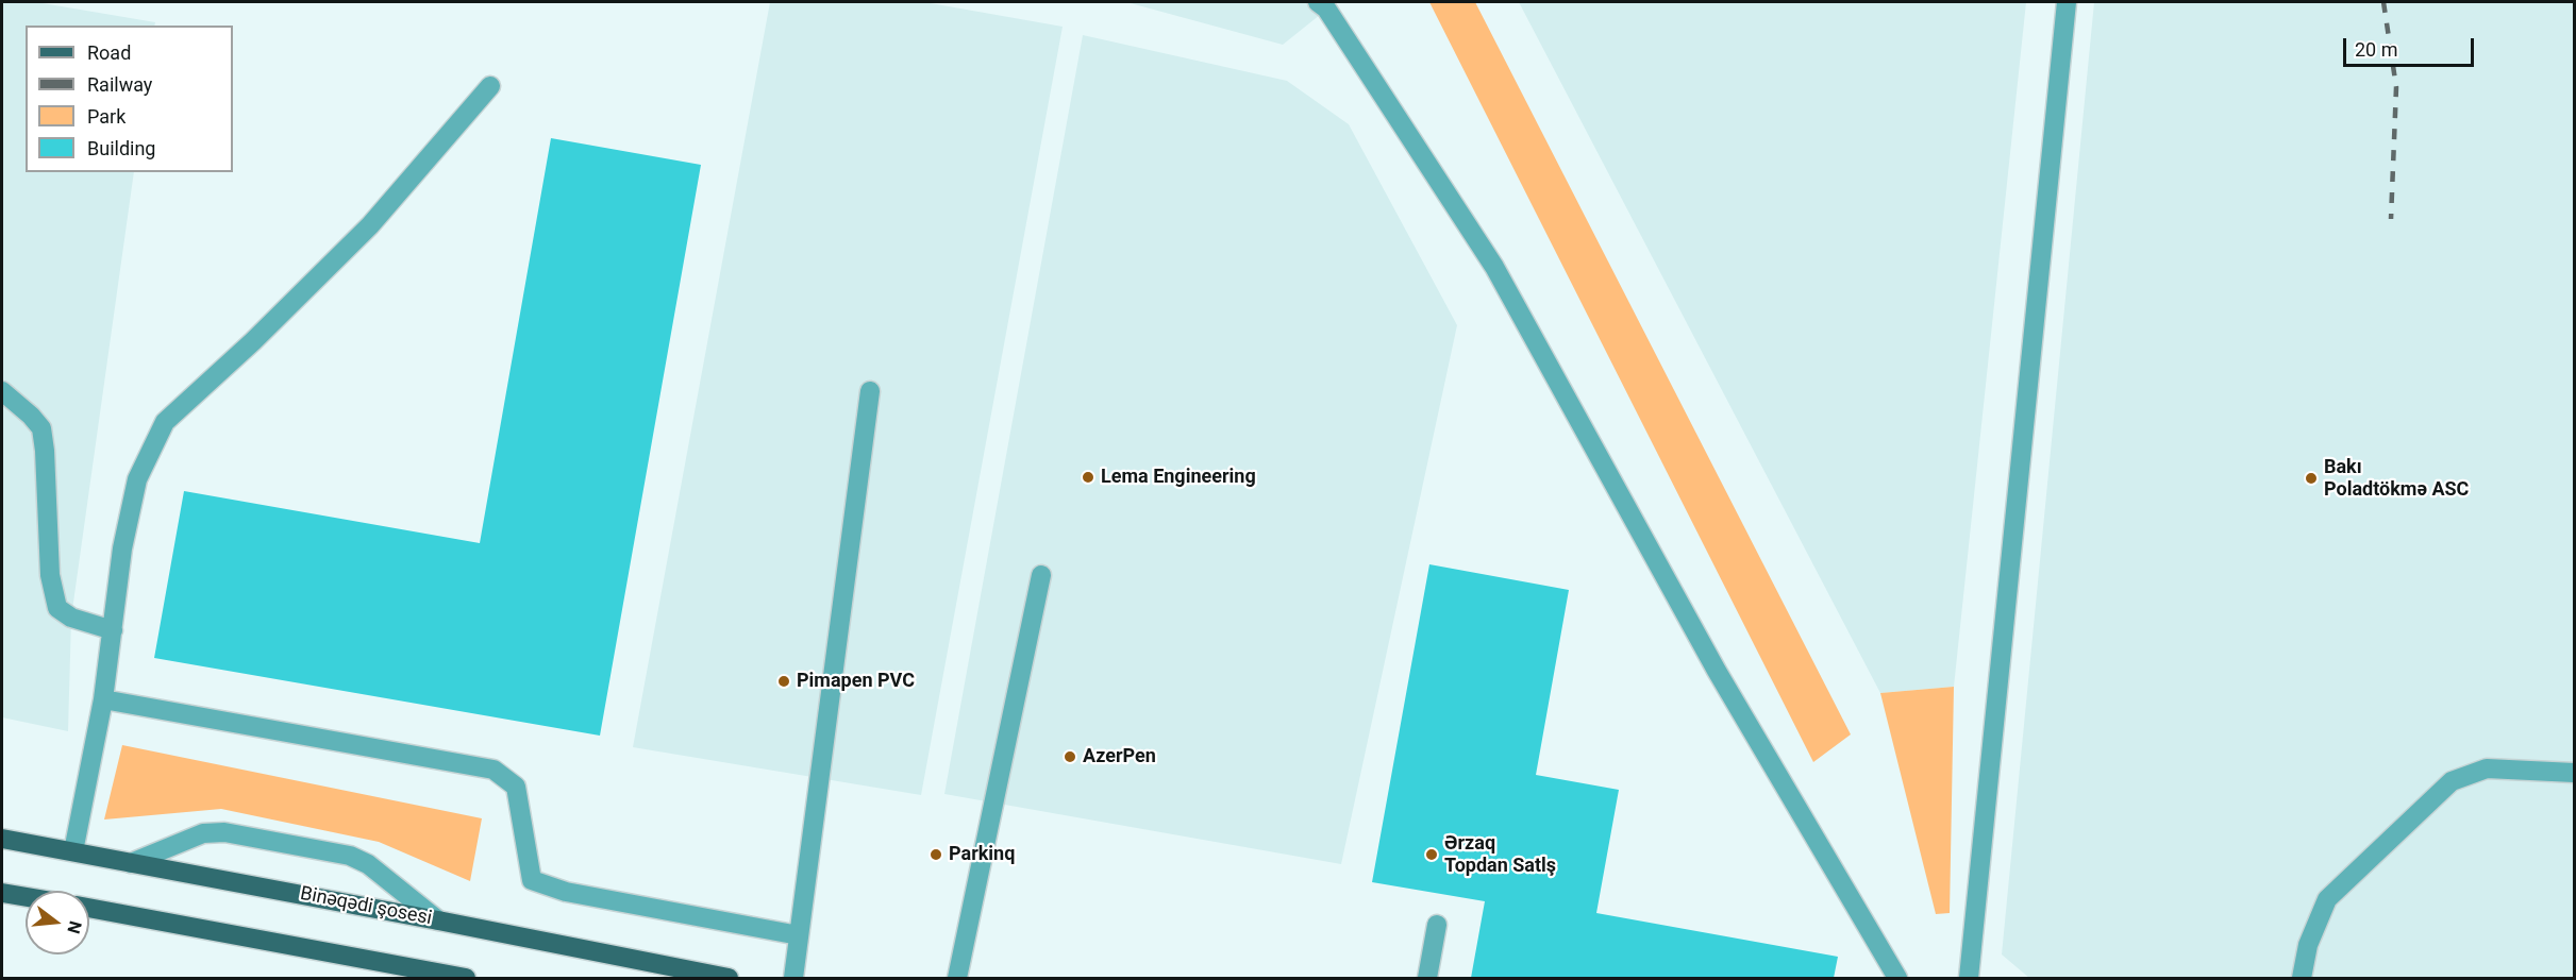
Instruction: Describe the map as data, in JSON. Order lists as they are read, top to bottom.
{
  "streets": {
    "main road": ["Binəqədi şosesi"]
  },
  "places": [
    "Lema Engineering",
    "Bakı Poladtökmə ASC",
    "Pimapen PVC",
    "AzerPen",
    "Parkinq",
    "Ərzaq Topdan Satlş"
  ],
  "legend": [
    "Road",
    "Railway",
    "Park",
    "Building"
  ],
  "scale_bar": "20 m",
  "north": "right"
}
